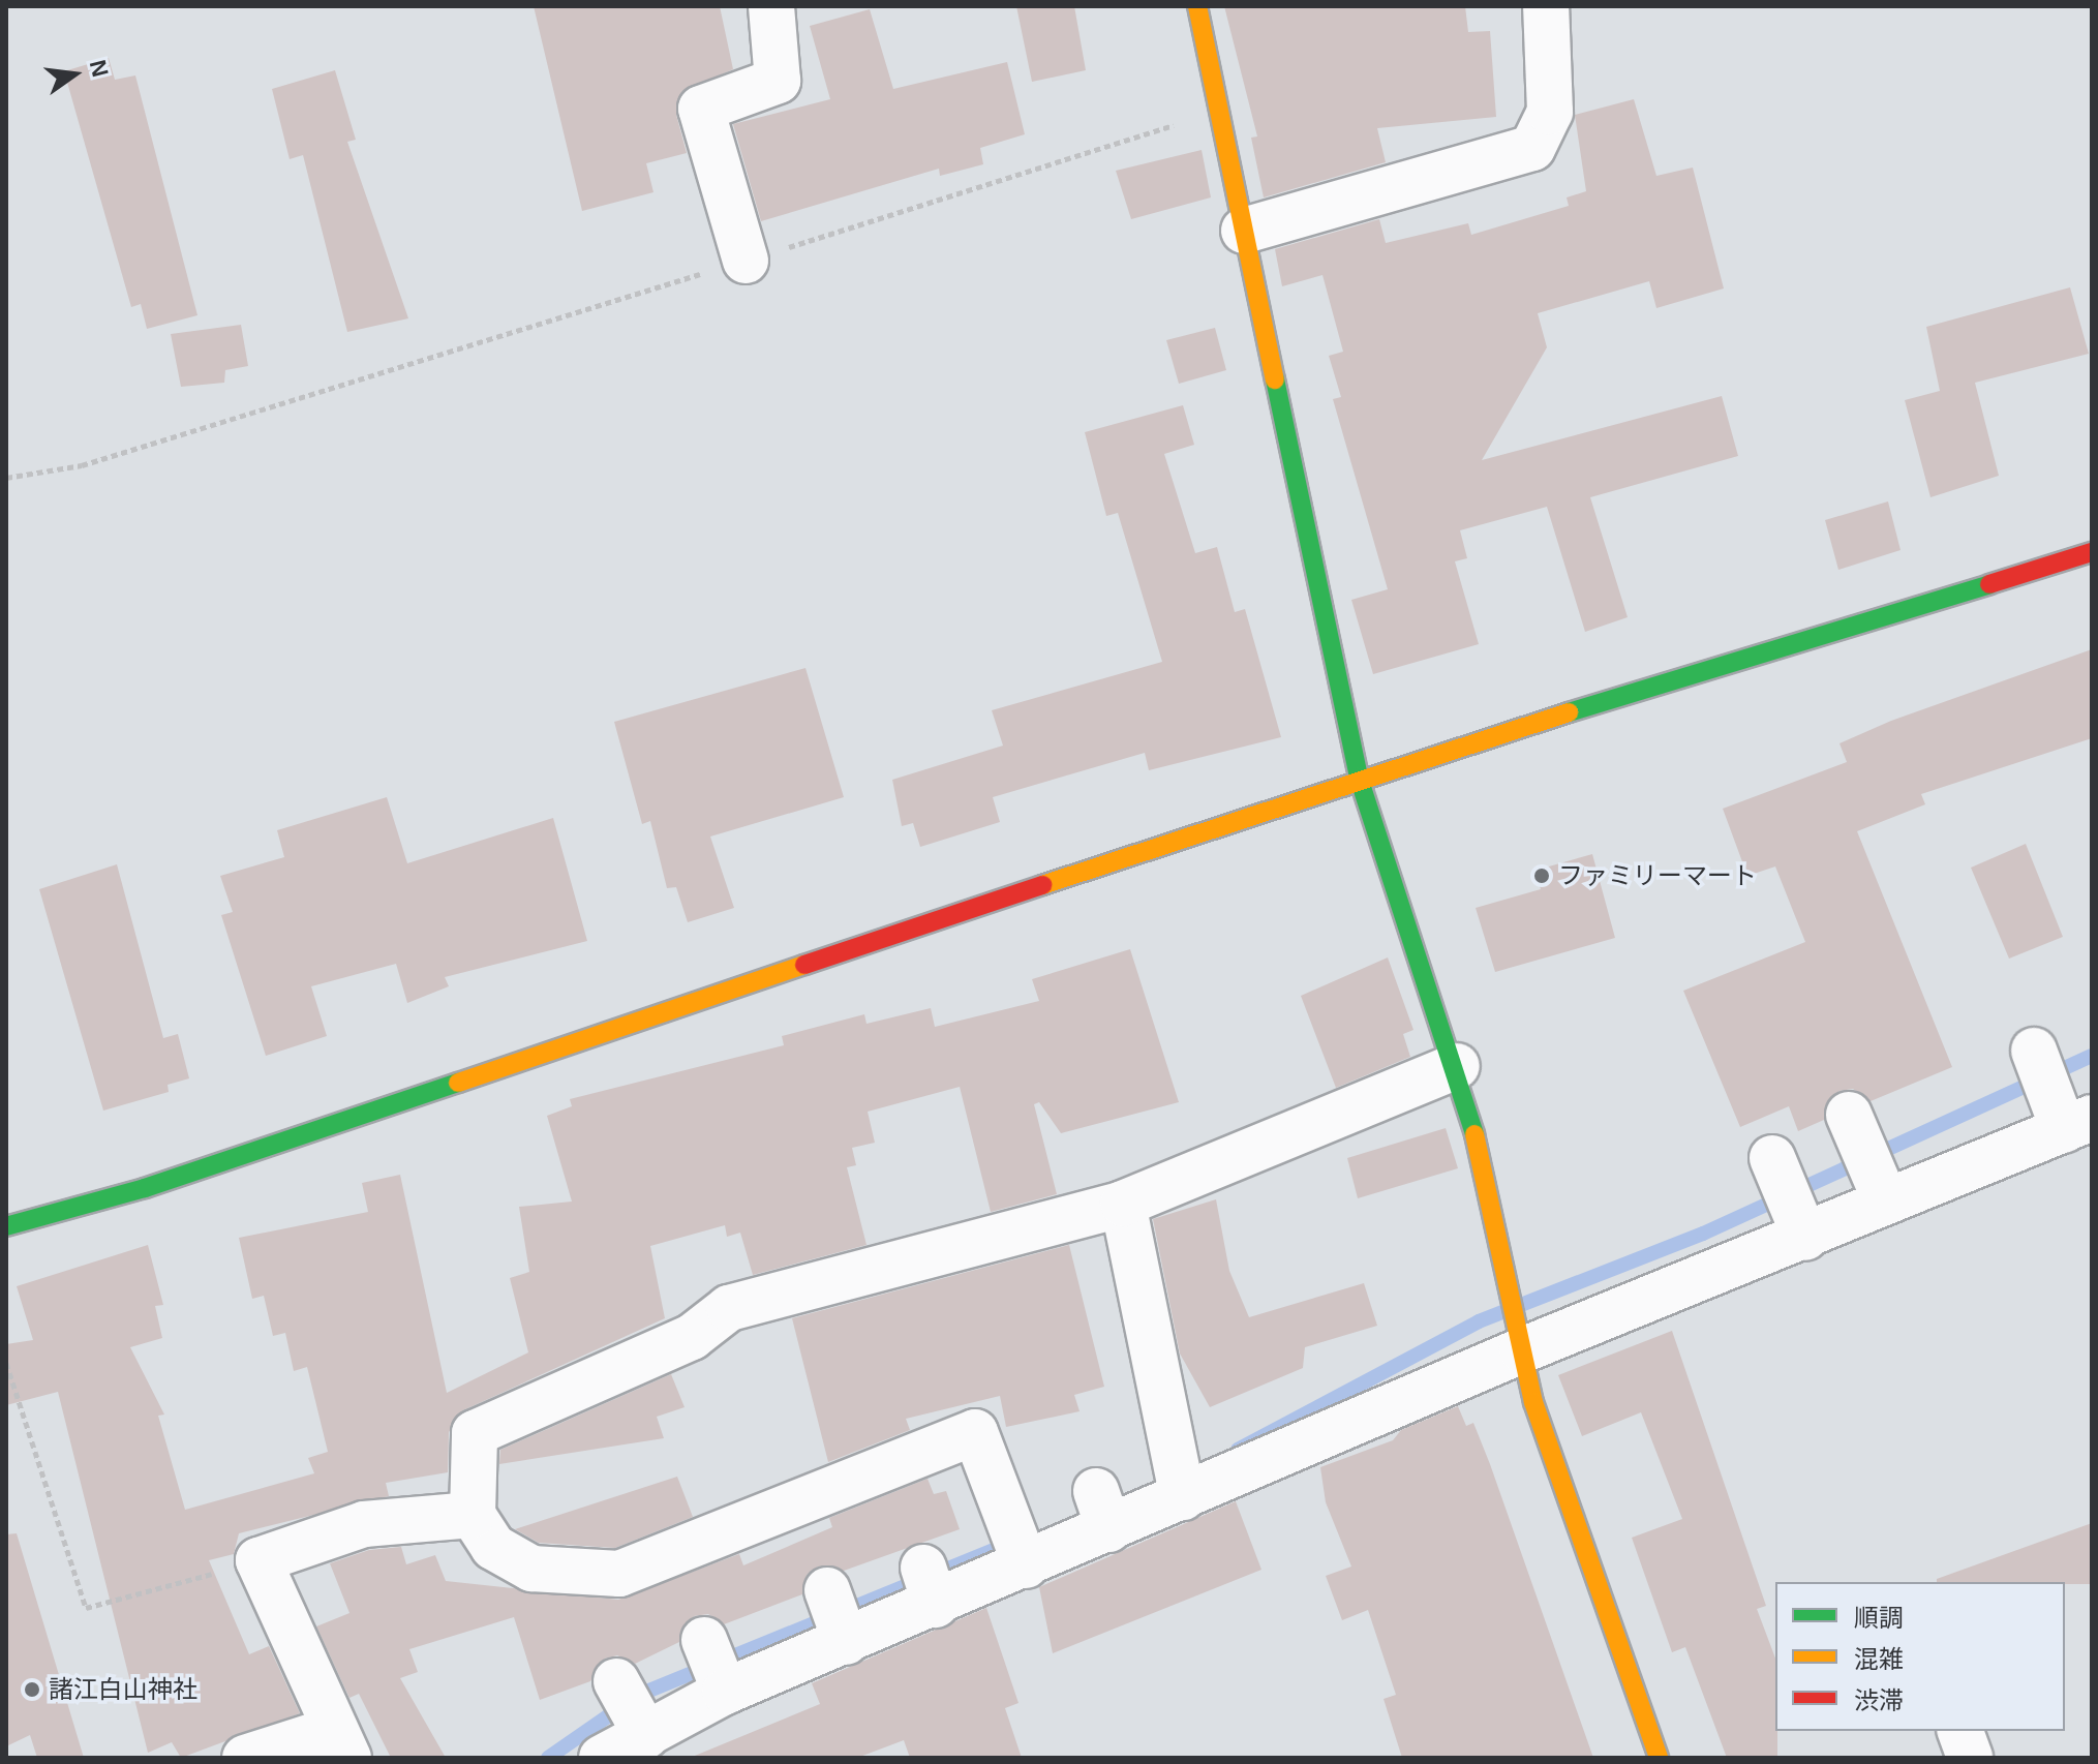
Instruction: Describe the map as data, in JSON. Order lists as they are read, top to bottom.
{
  "places": ["ファミリーマート", "諸江白山神社"],
  "legend": ["順調", "混雑", "渋滞"],
  "north": "right"
}
